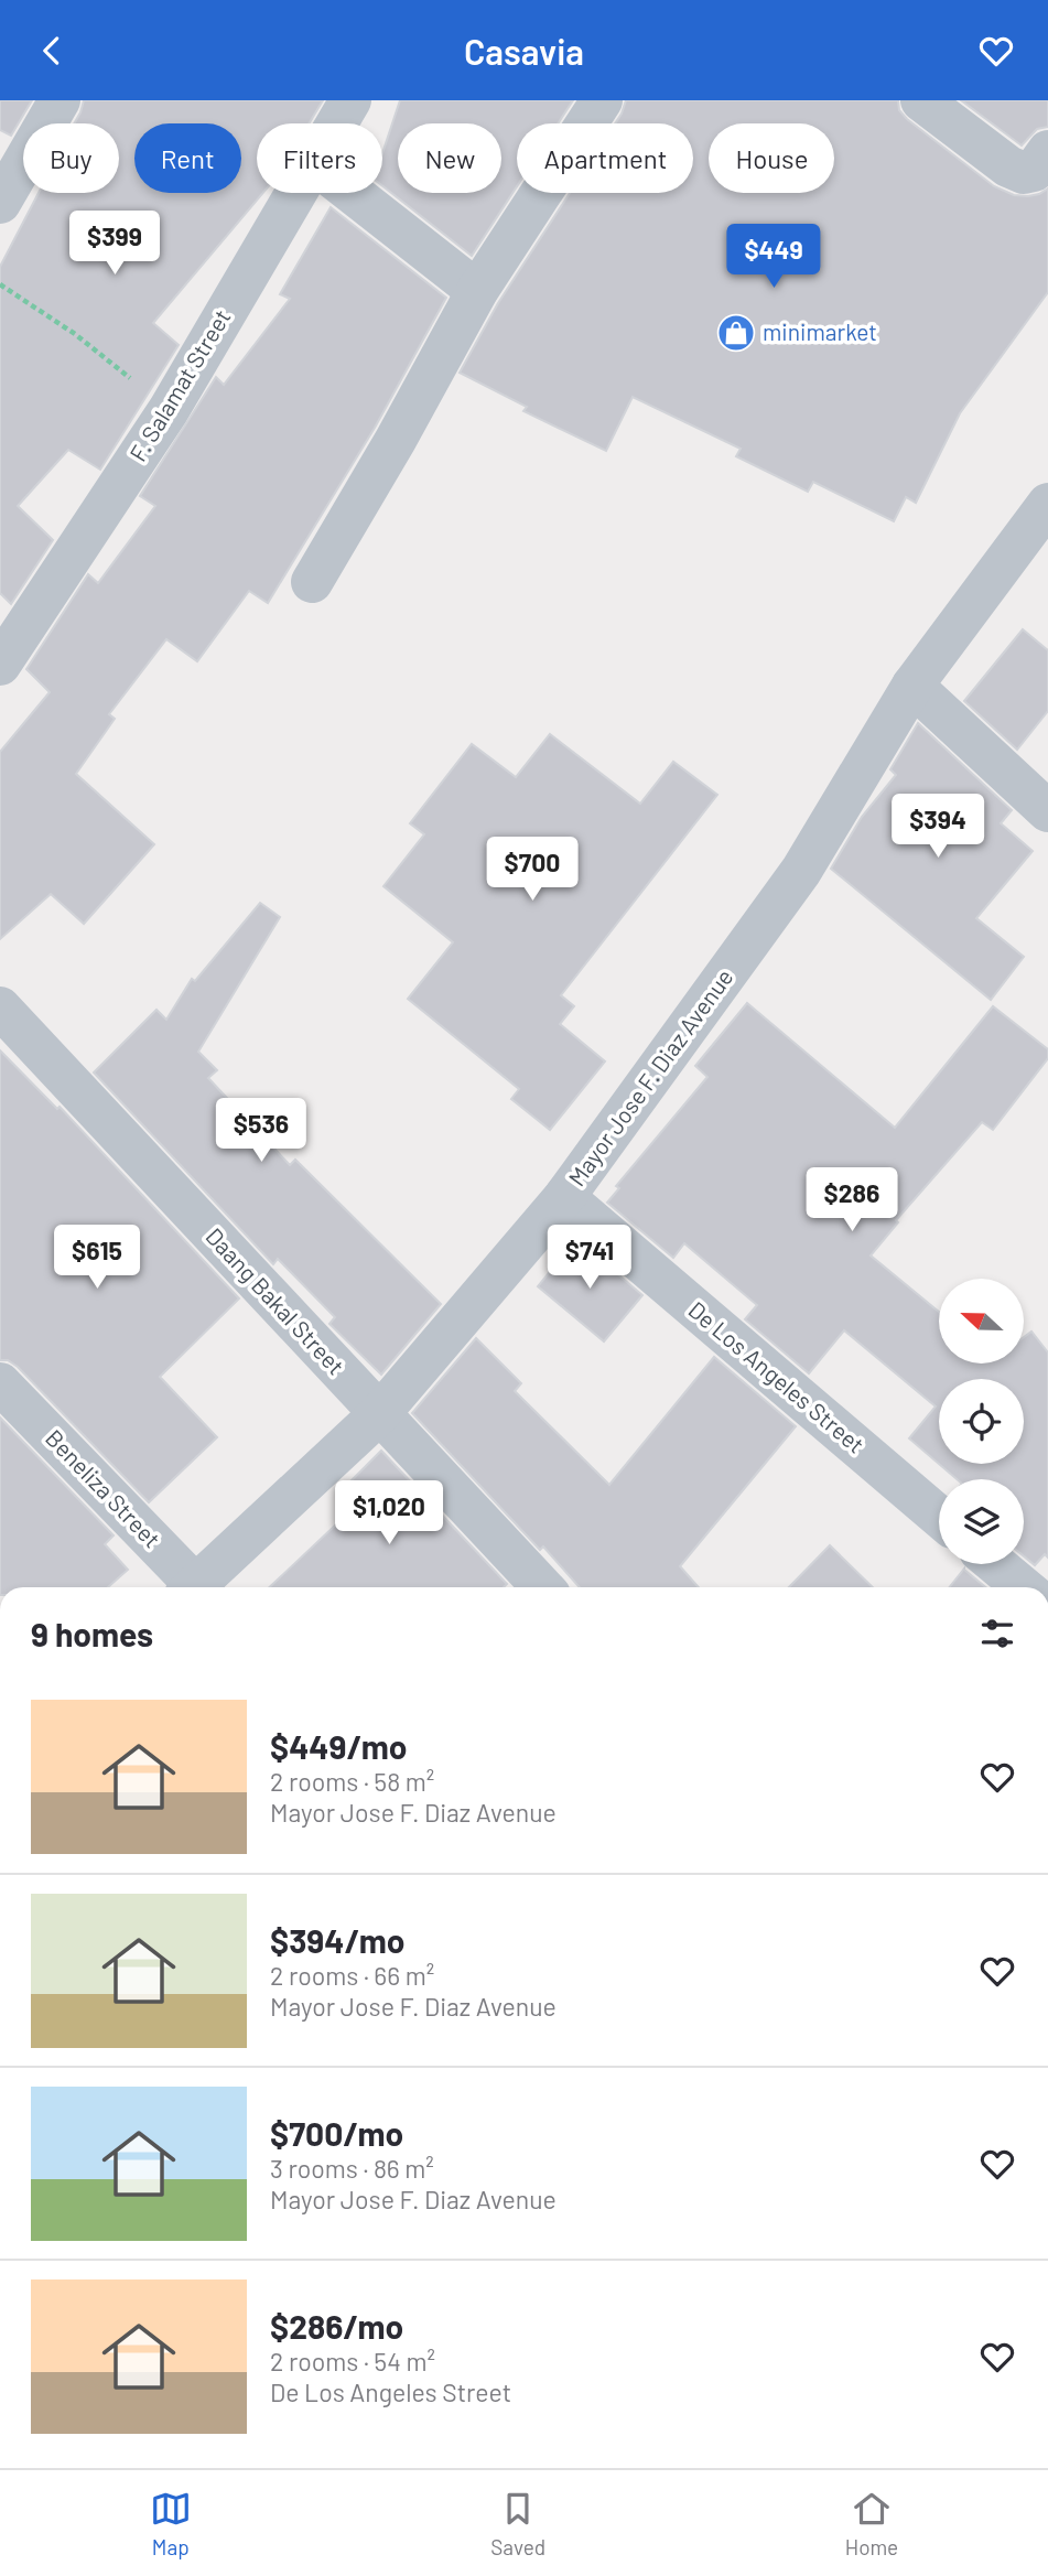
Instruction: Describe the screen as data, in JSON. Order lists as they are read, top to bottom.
{
  "streets": {
    "street": [
      "F. Salamat Street",
      "Mayor Jose F. Diaz Avenue",
      "Daang Bakal Street",
      "De Los Angeles Street",
      "Beneliza Street"
    ]
  },
  "crossings": [
    ["Mayor Jose F. Diaz Avenue", "Daang Bakal Street"],
    ["Mayor Jose F. Diaz Avenue", "De Los Angeles Street"]
  ],
  "places": {
    "shop": ["minimarket"]
  },
  "north": "left",
  "page": {
    "header": "Casavia",
    "chip": [
      "Buy",
      "Rent",
      "Filters",
      "New",
      "Apartment",
      "House"
    ],
    "price": [
      "$399",
      "$449",
      "$394",
      "$700",
      "$536",
      "$286",
      "$615",
      "$741",
      "$1,020"
    ],
    "heading": "9 homes",
    "list": [
      {
        "name": "$449/mo",
        "note": "2 rooms · 58 m² · Mayor Jose F. Diaz Avenue"
      },
      {
        "name": "$394/mo",
        "note": "2 rooms · 66 m² · Mayor Jose F. Diaz Avenue"
      },
      {
        "name": "$700/mo",
        "note": "3 rooms · 86 m² · Mayor Jose F. Diaz Avenue"
      },
      {
        "name": "$286/mo",
        "note": "2 rooms · 54 m² · De Los Angeles Street"
      }
    ],
    "tabs": ["Map", "Saved", "Home"]
  }
}
